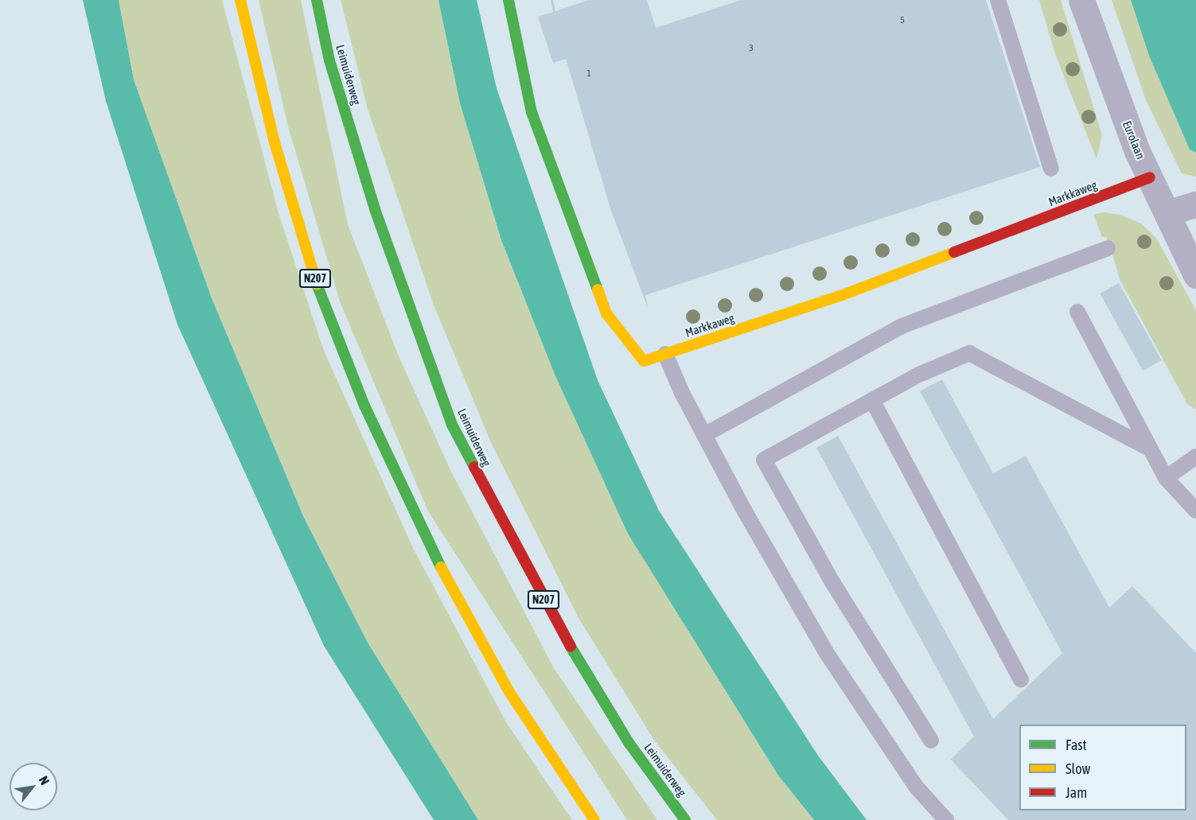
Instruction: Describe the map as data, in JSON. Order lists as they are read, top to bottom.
{
  "streets": {
    "main road": ["Leimuiderweg", "Markkaweg", "N207"],
    "street": ["Eurolaan"]
  },
  "crossings": [
    ["Eurolaan", "Markkaweg"]
  ],
  "house_numbers": ["5", "3", "1"],
  "legend": ["Fast", "Slow", "Jam"],
  "north": "top right"
}
